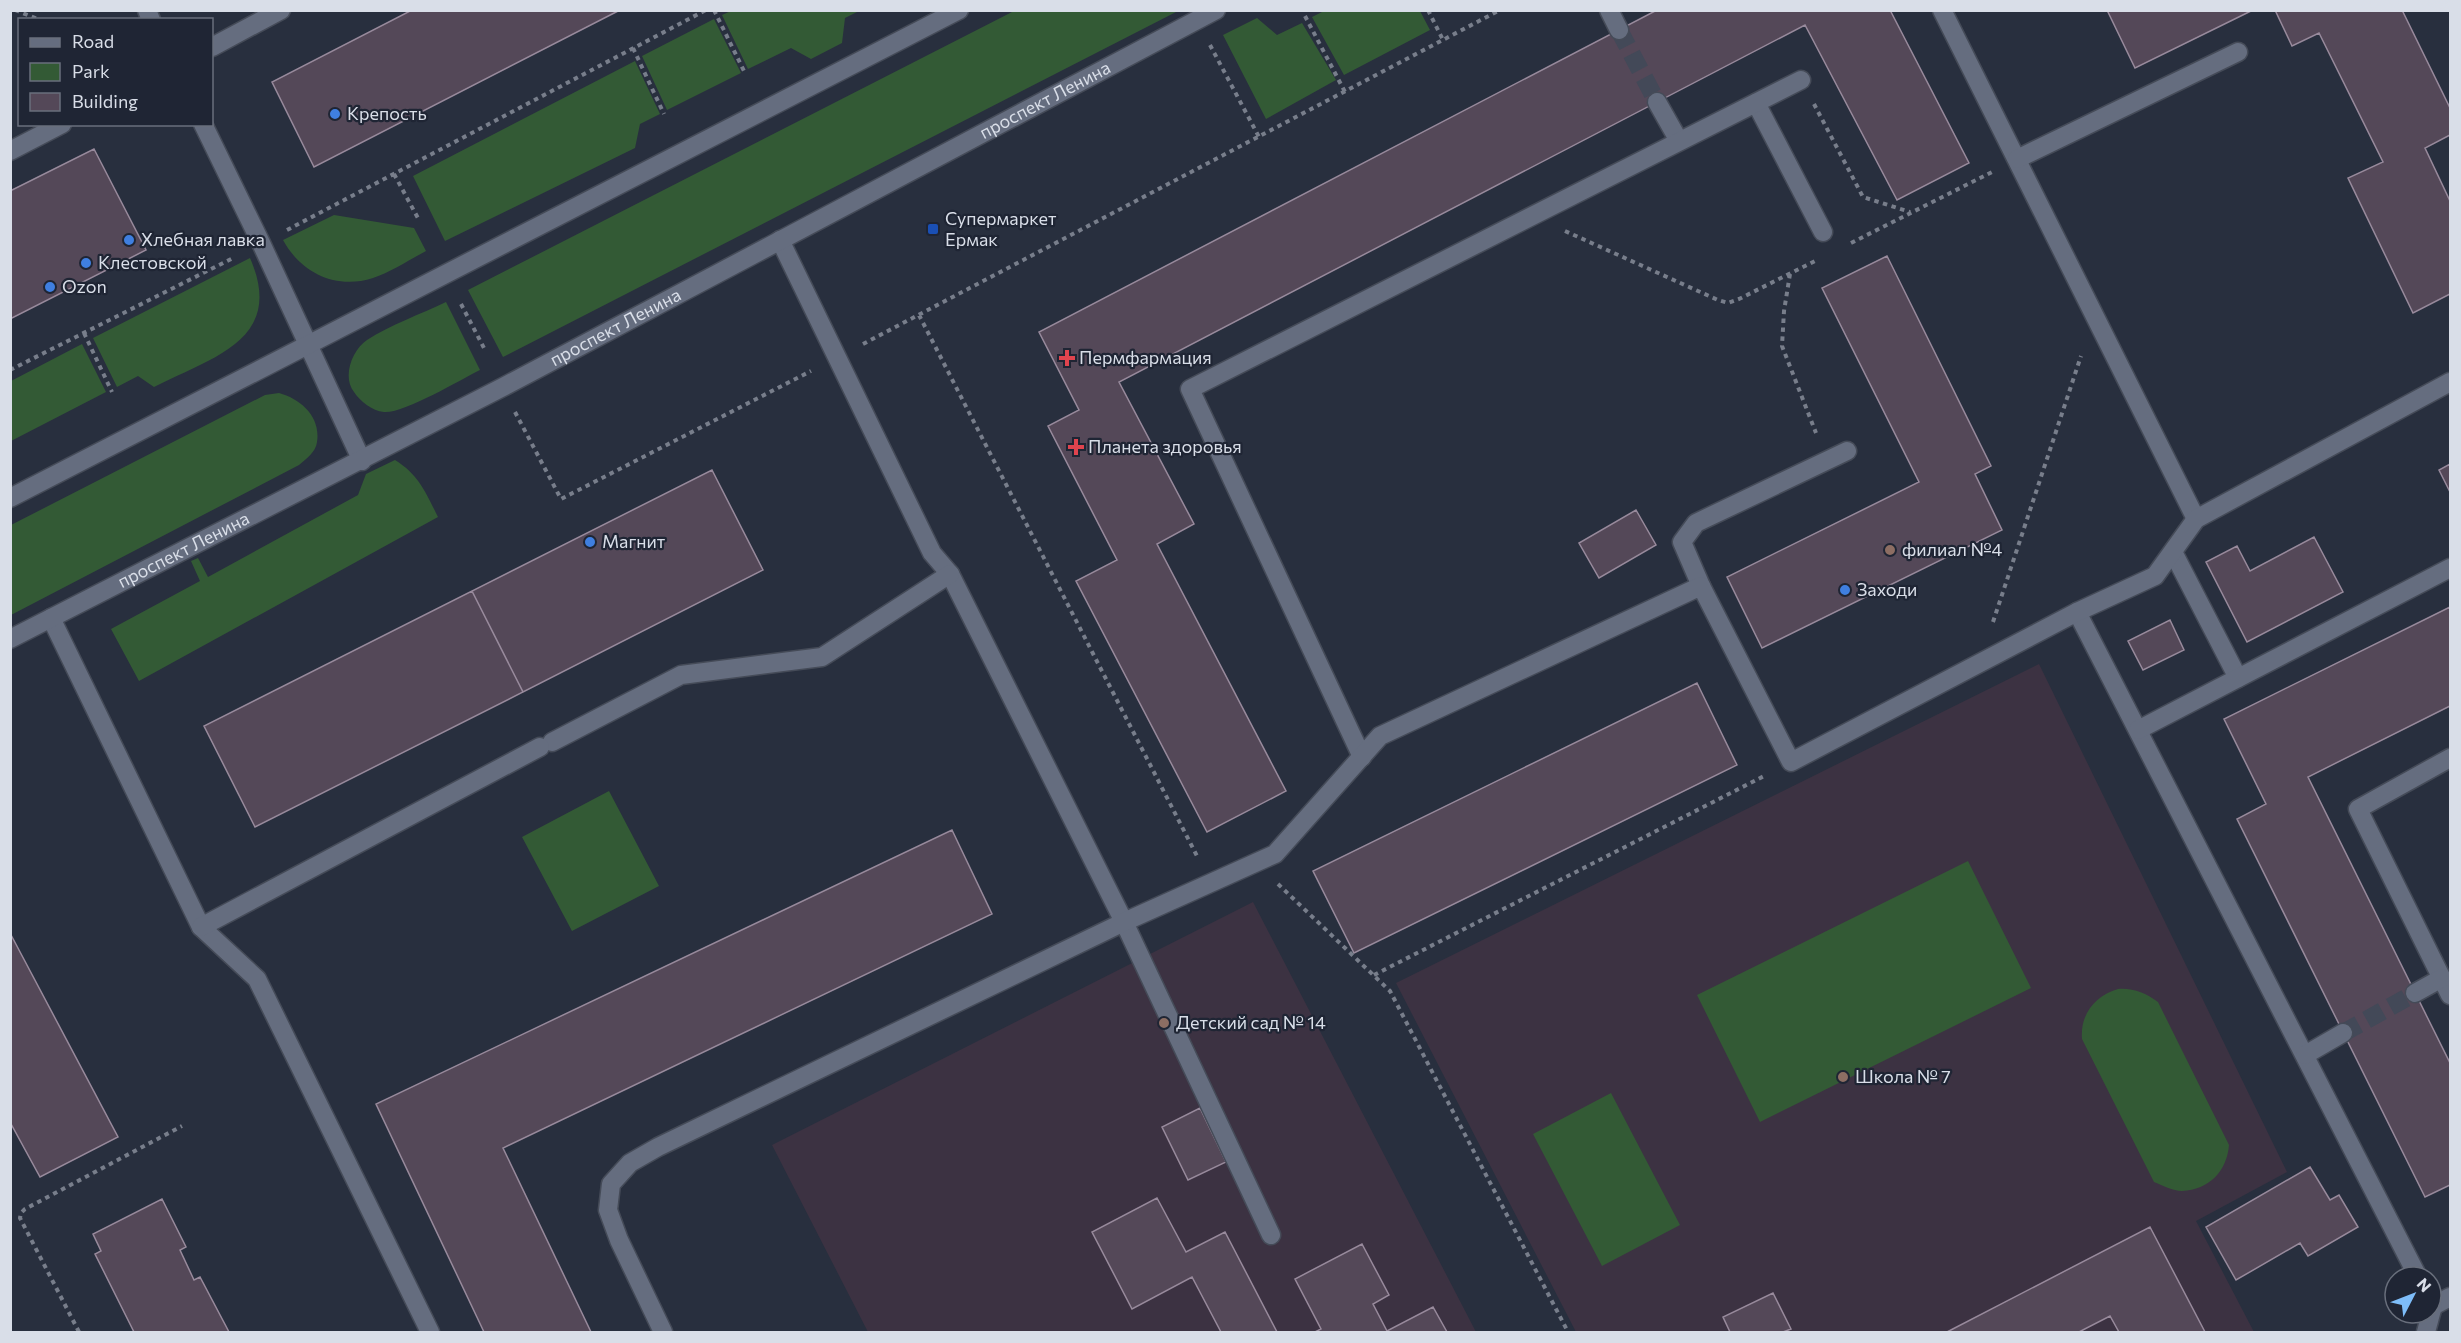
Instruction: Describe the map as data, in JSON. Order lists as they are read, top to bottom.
{
  "streets": {
    "street": ["проспект Ленина"]
  },
  "places": {
    "other": [
      "Крепость",
      "Хлебная лавка",
      "Клестовской",
      "Ozon",
      "Магнит",
      "филиал №4",
      "Заходи",
      "Детский сад № 14",
      "Школа № 7"
    ],
    "transit": ["Супермаркет Ермак"],
    "health": ["Пермфармация", "Планета здоровья"]
  },
  "legend": ["Road", "Park", "Building"],
  "north": "top right"
}
